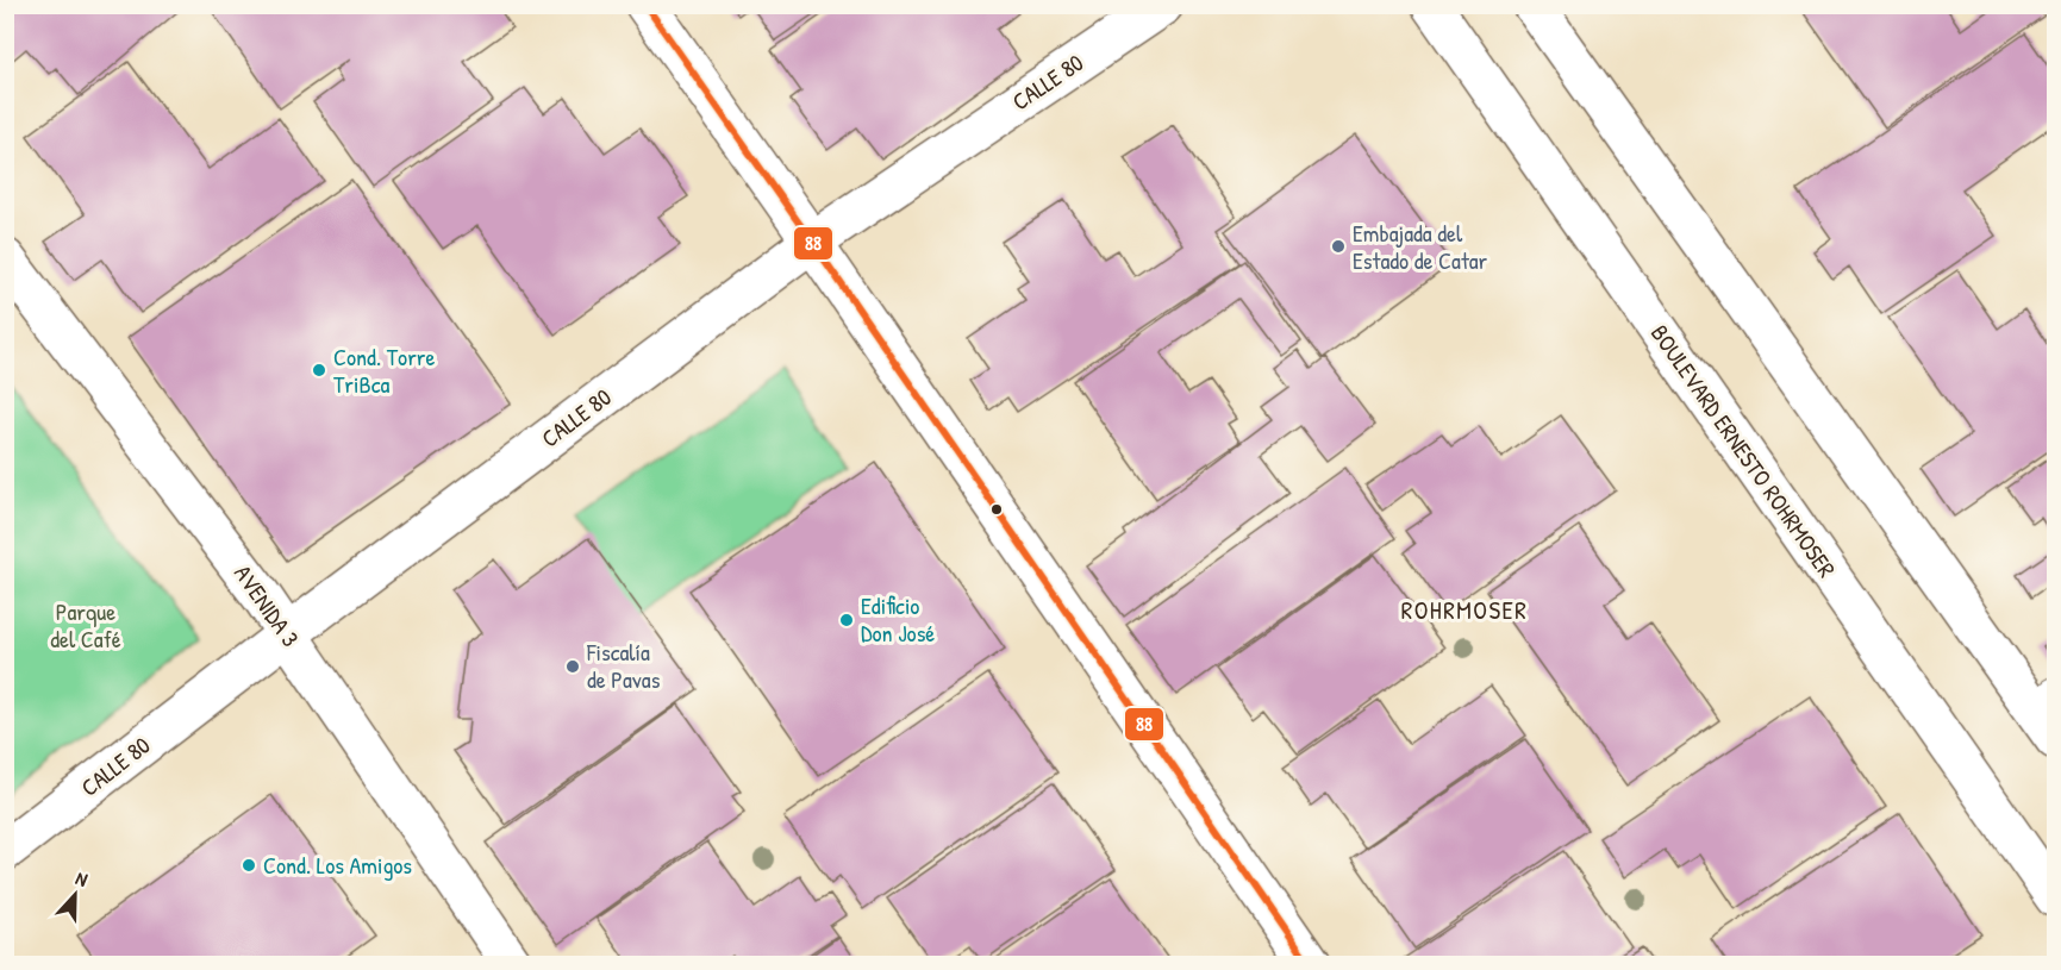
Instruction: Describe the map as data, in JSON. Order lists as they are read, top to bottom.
{
  "streets": {
    "street": ["CALLE 80", "BOULEVARD ERNESTO ROHRMOSER", "AVENIDA 3"]
  },
  "crossings": [
    ["CALLE 80", "AVENIDA 3"]
  ],
  "districts": ["ROHRMOSER"],
  "parks": ["Parque del Café"],
  "places": [
    "Embajada del Estado de Catar",
    "Cond. Torre TriBca",
    "Edificio Don José",
    "Fiscalía de Pavas",
    "Cond. Los Amigos"
  ],
  "lines": ["transit line 88"],
  "north": "top"
}
